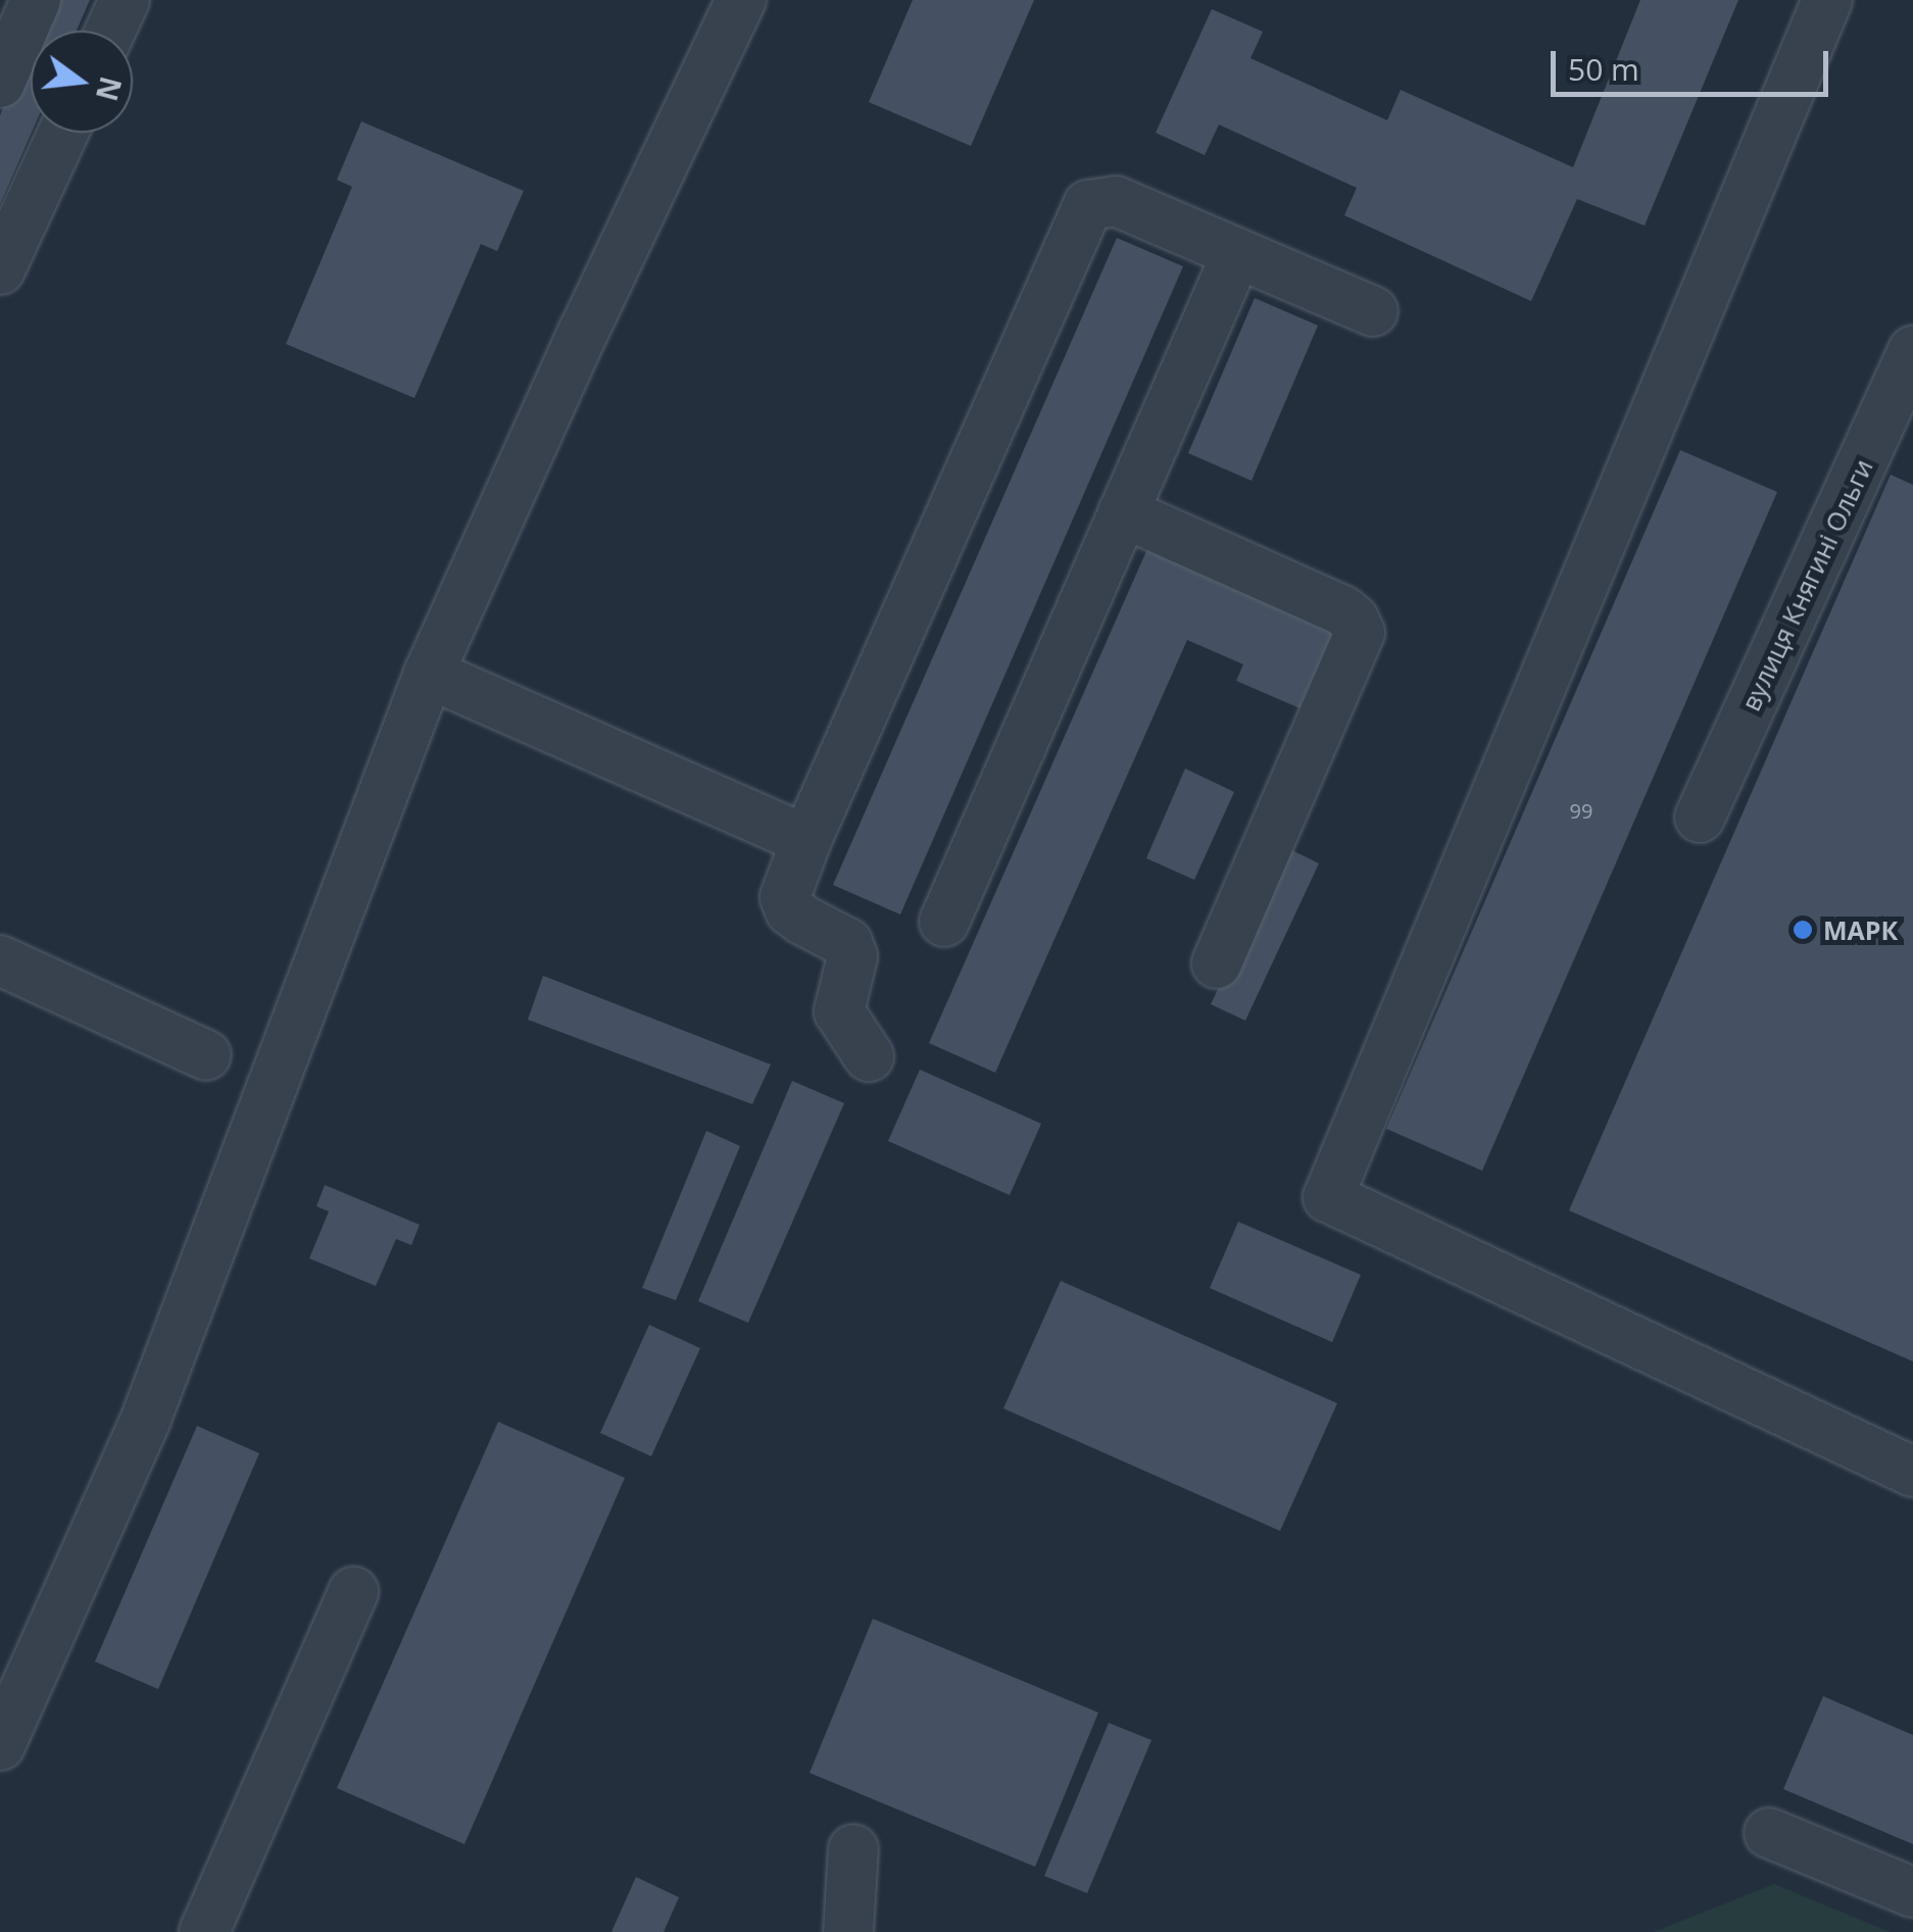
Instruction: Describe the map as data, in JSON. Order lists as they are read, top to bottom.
{
  "streets": {
    "street": ["вулиця Княгині Ольги"]
  },
  "places": ["МАРК"],
  "house_numbers": ["99"],
  "scale_bar": "50 m",
  "north": "right"
}
